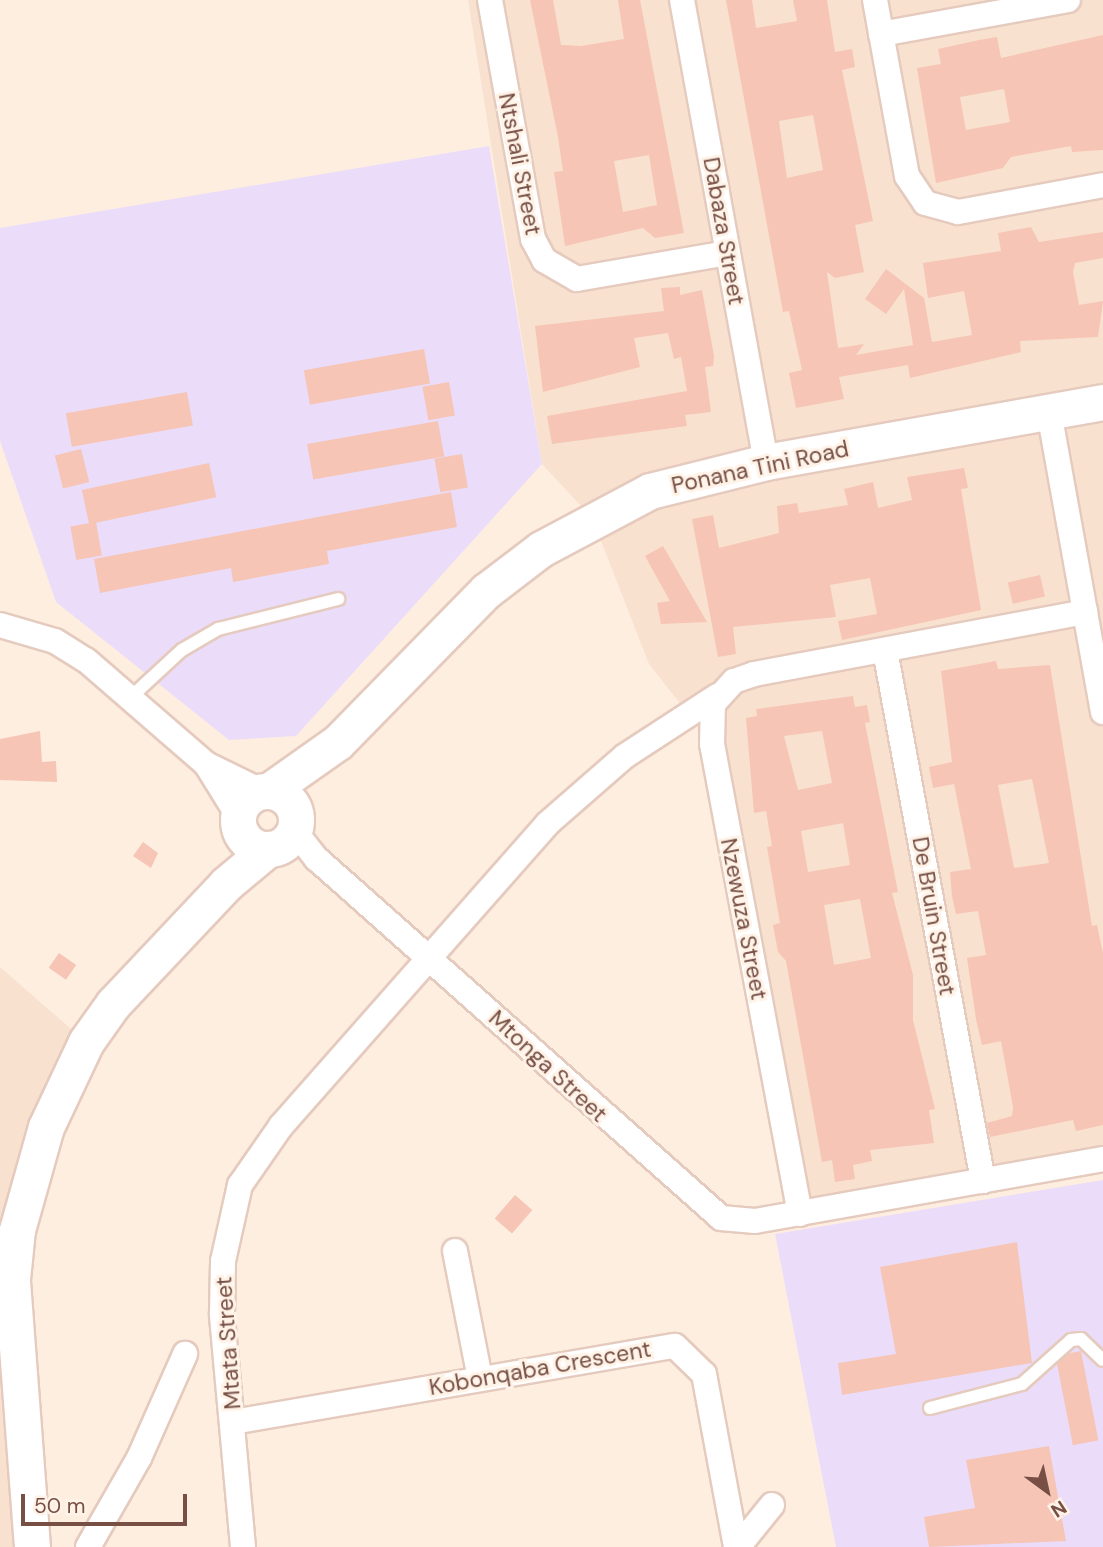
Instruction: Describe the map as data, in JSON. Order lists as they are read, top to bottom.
{
  "streets": {
    "street": [
      "Ntshali Street",
      "Dabaza Street",
      "Ponana Tini Road",
      "De Bruin Street",
      "Nzewuza Street",
      "Mtonga Street",
      "Mtata Street",
      "Kobonqaba Crescent"
    ]
  },
  "crossings": [
    ["Ntshali Street", "Dabaza Street"],
    ["Dabaza Street", "Ponana Tini Road"],
    ["Ponana Tini Road", "Mtonga Street"],
    ["Nzewuza Street", "Mtonga Street"],
    ["Nzewuza Street", "Mtata Street"],
    ["Mtonga Street", "Mtata Street"],
    ["Mtata Street", "Kobonqaba Crescent"]
  ],
  "scale_bar": "50 m",
  "north": "bottom right"
}
